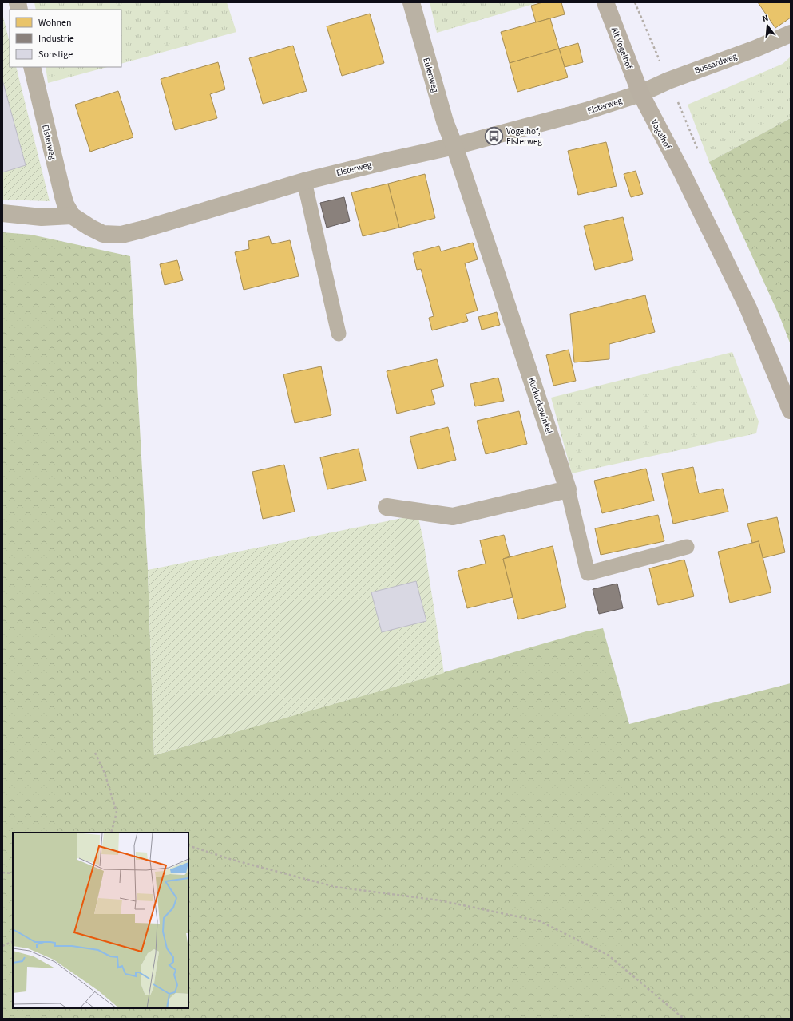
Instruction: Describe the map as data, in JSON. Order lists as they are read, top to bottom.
{
  "streets": {
    "main road": ["Alt Vogelhof", "Vogelhof"],
    "street": [
      "Bussardweg",
      "Eulenweg",
      "Elsterweg",
      "Kuckuckswinkel"
    ]
  },
  "crossings": [
    ["Alt Vogelhof", "Bussardweg"],
    ["Alt Vogelhof", "Elsterweg"],
    ["Alt Vogelhof", "Vogelhof"],
    ["Bussardweg", "Elsterweg"],
    ["Bussardweg", "Vogelhof"],
    ["Eulenweg", "Elsterweg"],
    ["Eulenweg", "Kuckuckswinkel"],
    ["Elsterweg", "Vogelhof"],
    ["Elsterweg", "Kuckuckswinkel"]
  ],
  "places": {
    "bus stop": ["Vogelhof, Elsterweg"]
  },
  "legend": ["Wohnen", "Industrie", "Sonstige"],
  "north": "top"
}
